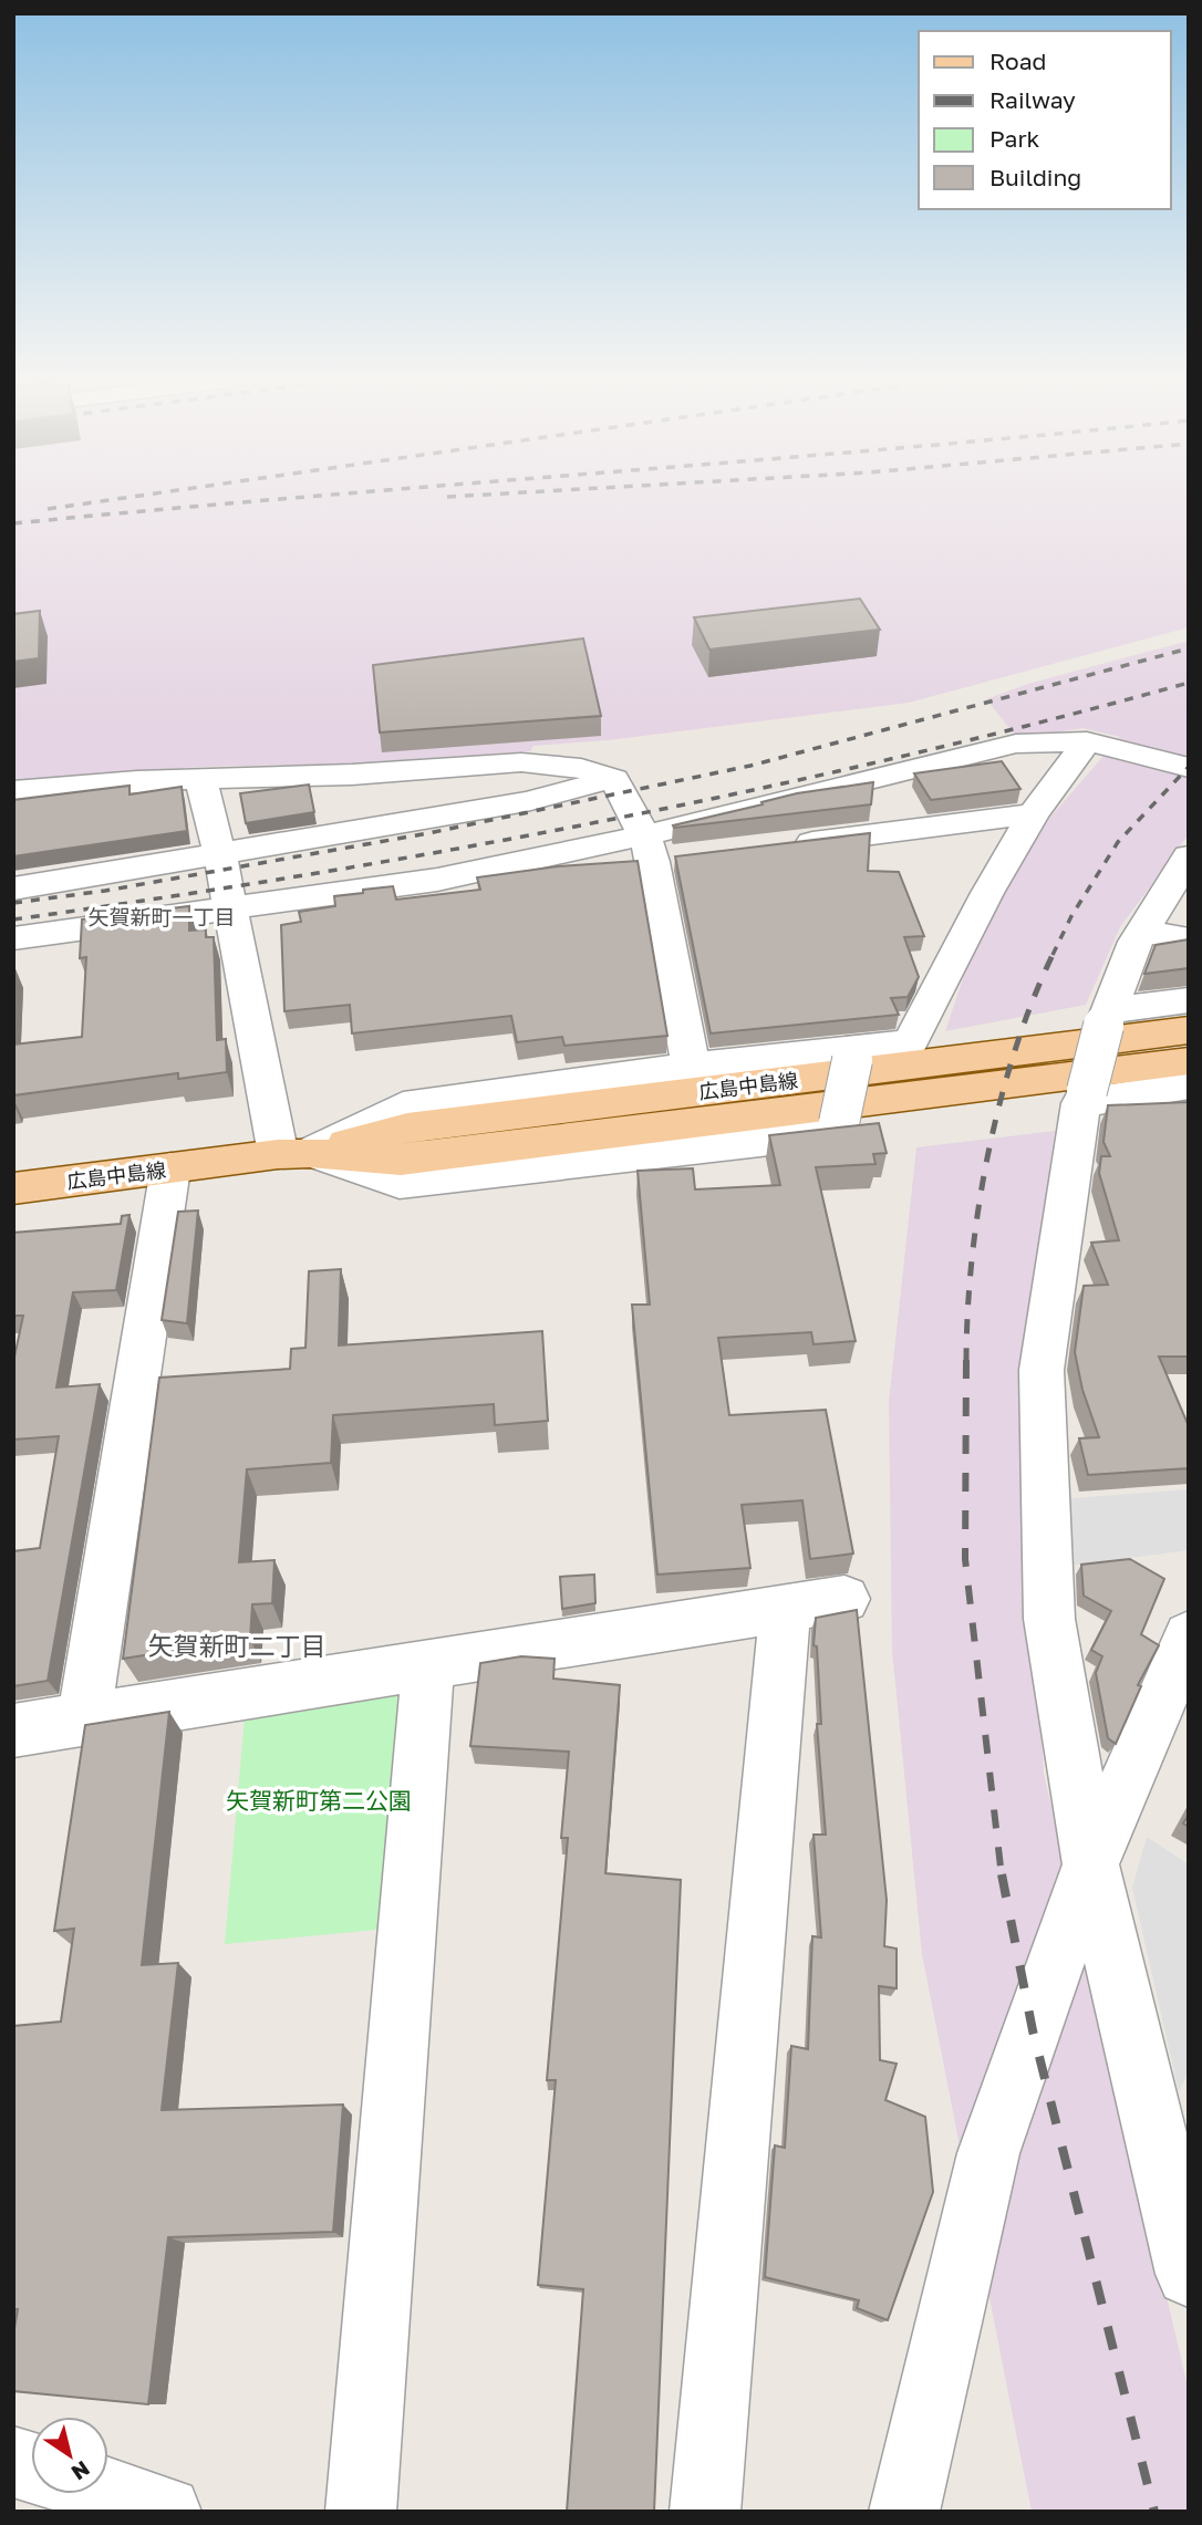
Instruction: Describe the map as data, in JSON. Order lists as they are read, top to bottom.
{
  "streets": {
    "main road": ["広島中島線"]
  },
  "districts": ["矢賀新町一丁目", "矢賀新町二丁目"],
  "parks": ["矢賀新町第二公園"],
  "legend": [
    "Road",
    "Railway",
    "Park",
    "Building"
  ],
  "north": "bottom right"
}
